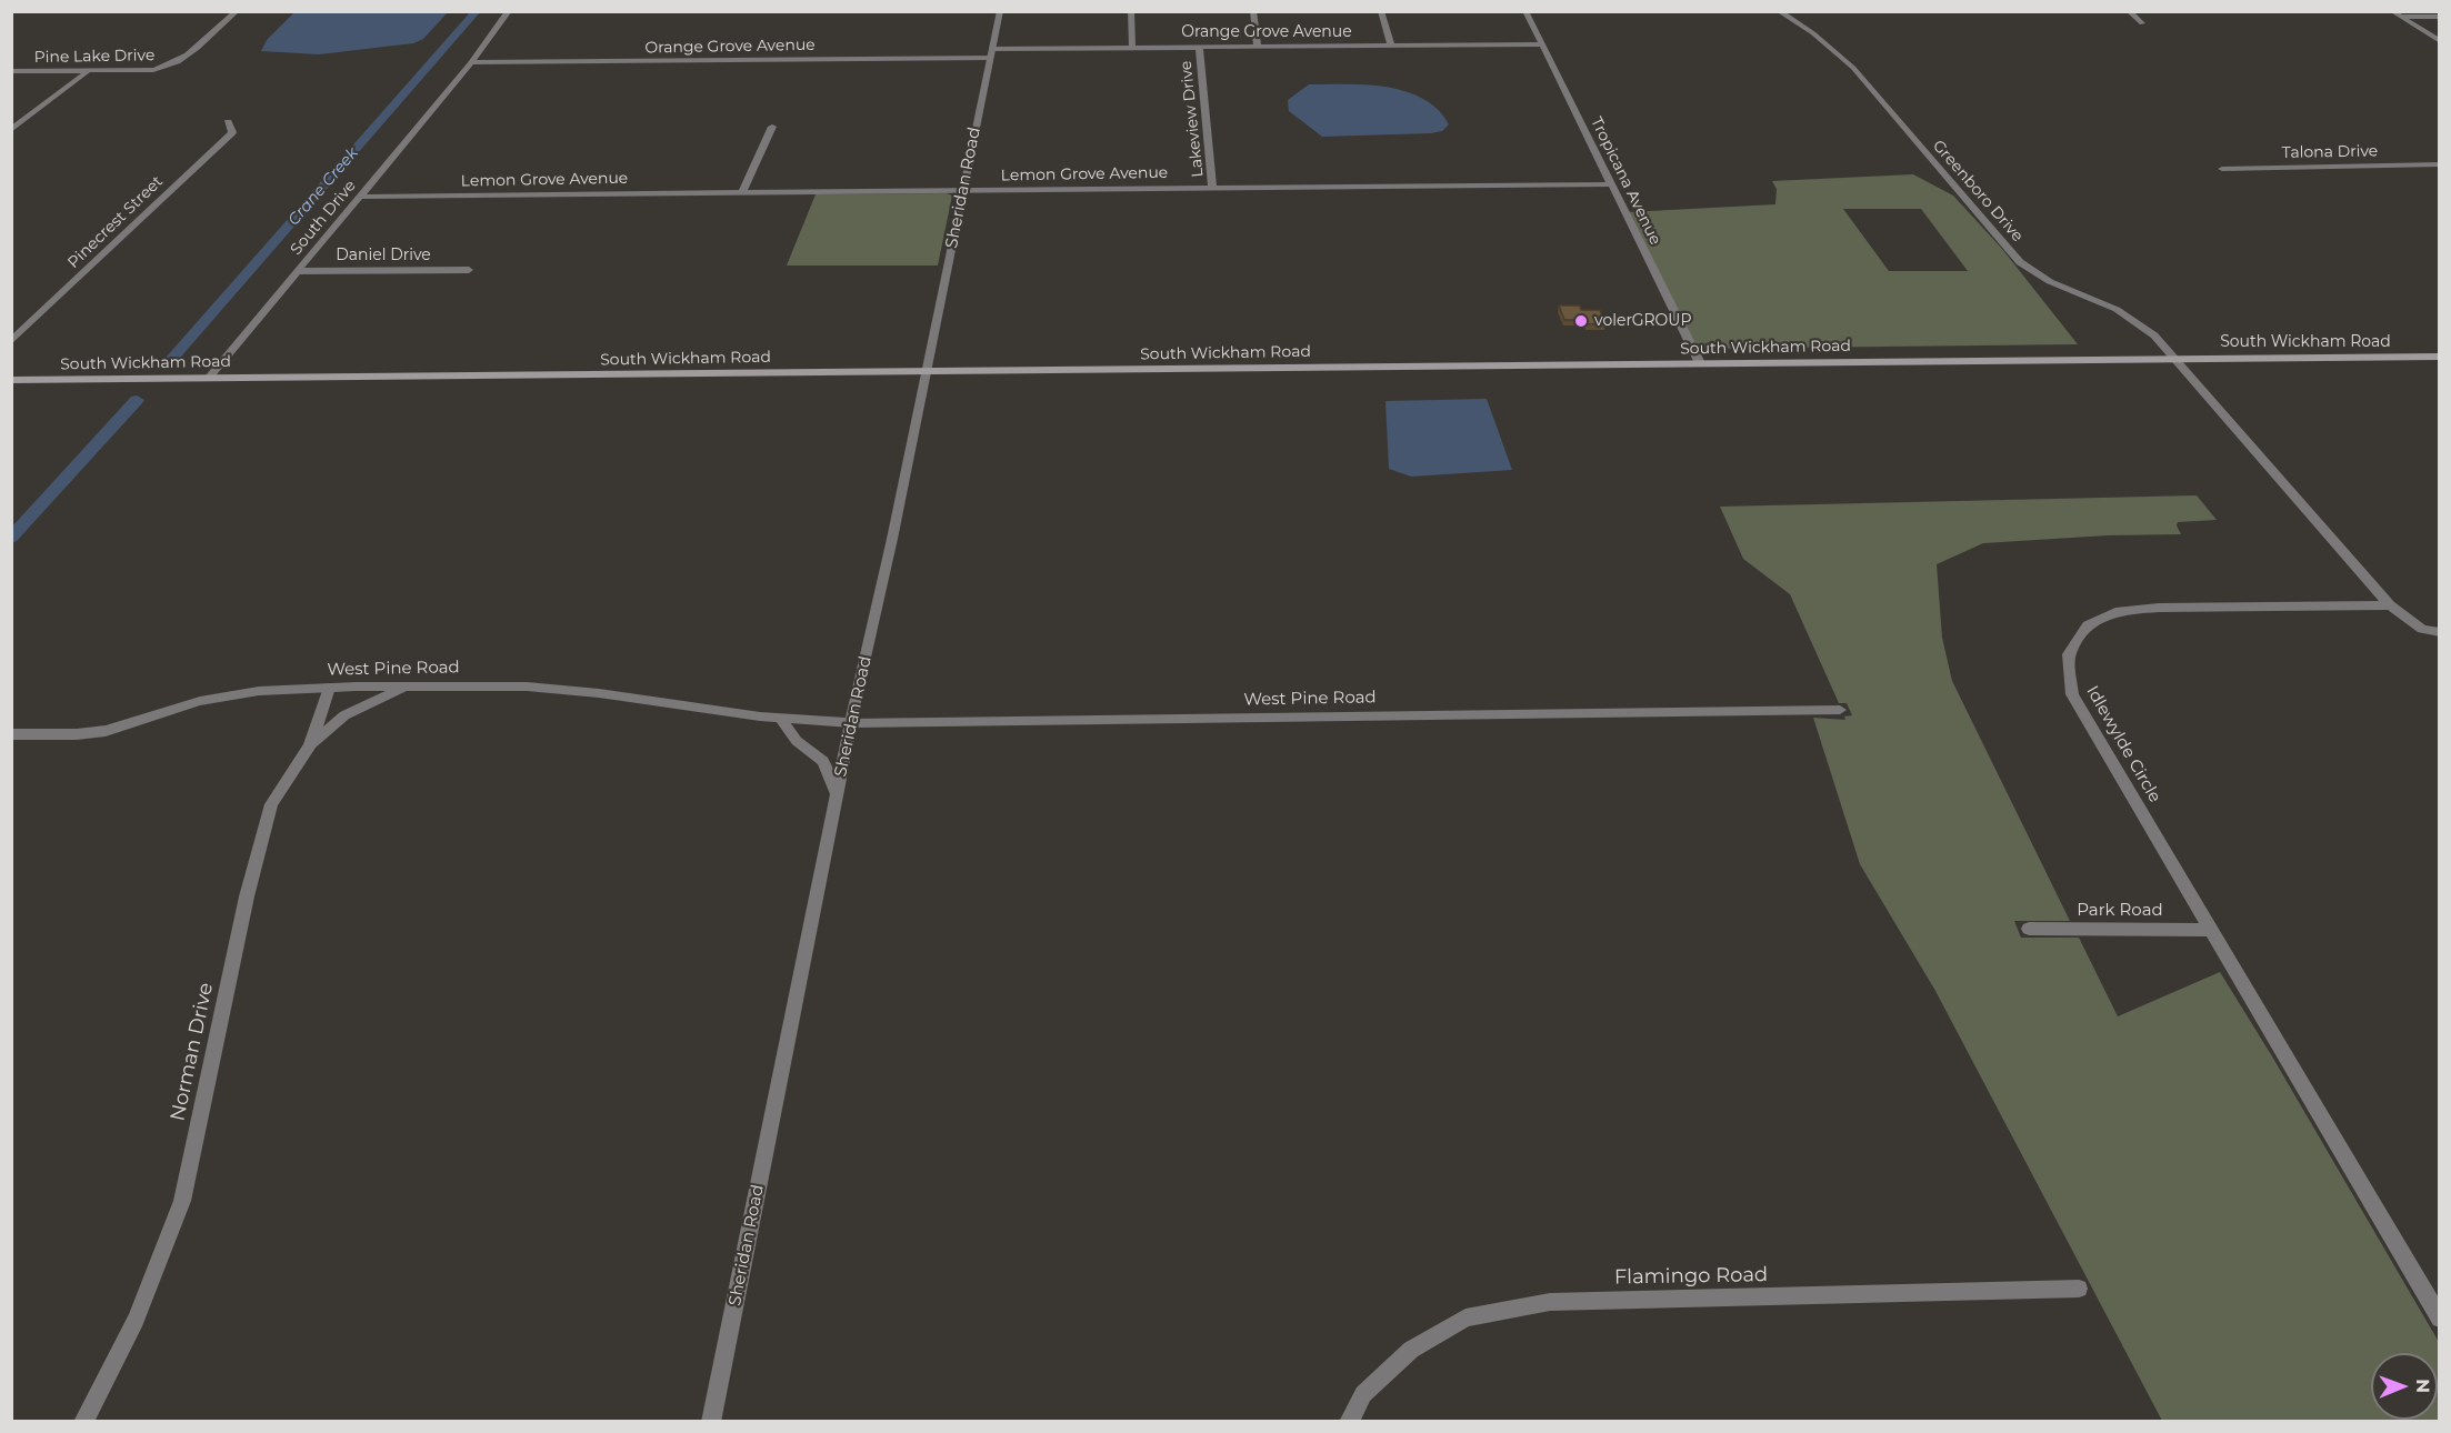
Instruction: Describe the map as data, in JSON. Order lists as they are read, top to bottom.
{
  "streets": {
    "main road": ["South Wickham Road"],
    "street": [
      "Orange Grove Avenue",
      "Pine Lake Drive",
      "Lakeview Drive",
      "Talona Drive",
      "Lemon Grove Avenue",
      "Tropicana Avenue",
      "Sheridan Road",
      "Greenboro Drive",
      "South Drive",
      "Pinecrest Street",
      "Daniel Drive",
      "West Pine Road",
      "Idlewylde Circle",
      "Park Road",
      "Norman Drive",
      "Flamingo Road"
    ]
  },
  "crossings": [
    ["Orange Grove Avenue", "Lakeview Drive"],
    ["Orange Grove Avenue", "Tropicana Avenue"],
    ["Orange Grove Avenue", "Sheridan Road"],
    ["Orange Grove Avenue", "South Drive"],
    ["Lakeview Drive", "Lemon Grove Avenue"],
    ["Lemon Grove Avenue", "Tropicana Avenue"],
    ["Lemon Grove Avenue", "Sheridan Road"],
    ["Lemon Grove Avenue", "South Drive"],
    ["Tropicana Avenue", "South Wickham Road"],
    ["Sheridan Road", "South Wickham Road"],
    ["Sheridan Road", "West Pine Road"],
    ["Greenboro Drive", "South Wickham Road"],
    ["South Drive", "Daniel Drive"],
    ["South Drive", "South Wickham Road"],
    ["West Pine Road", "Norman Drive"],
    ["Idlewylde Circle", "Park Road"]
  ],
  "water": ["Crane Creek"],
  "places": ["volerGROUP"],
  "north": "right"
}
